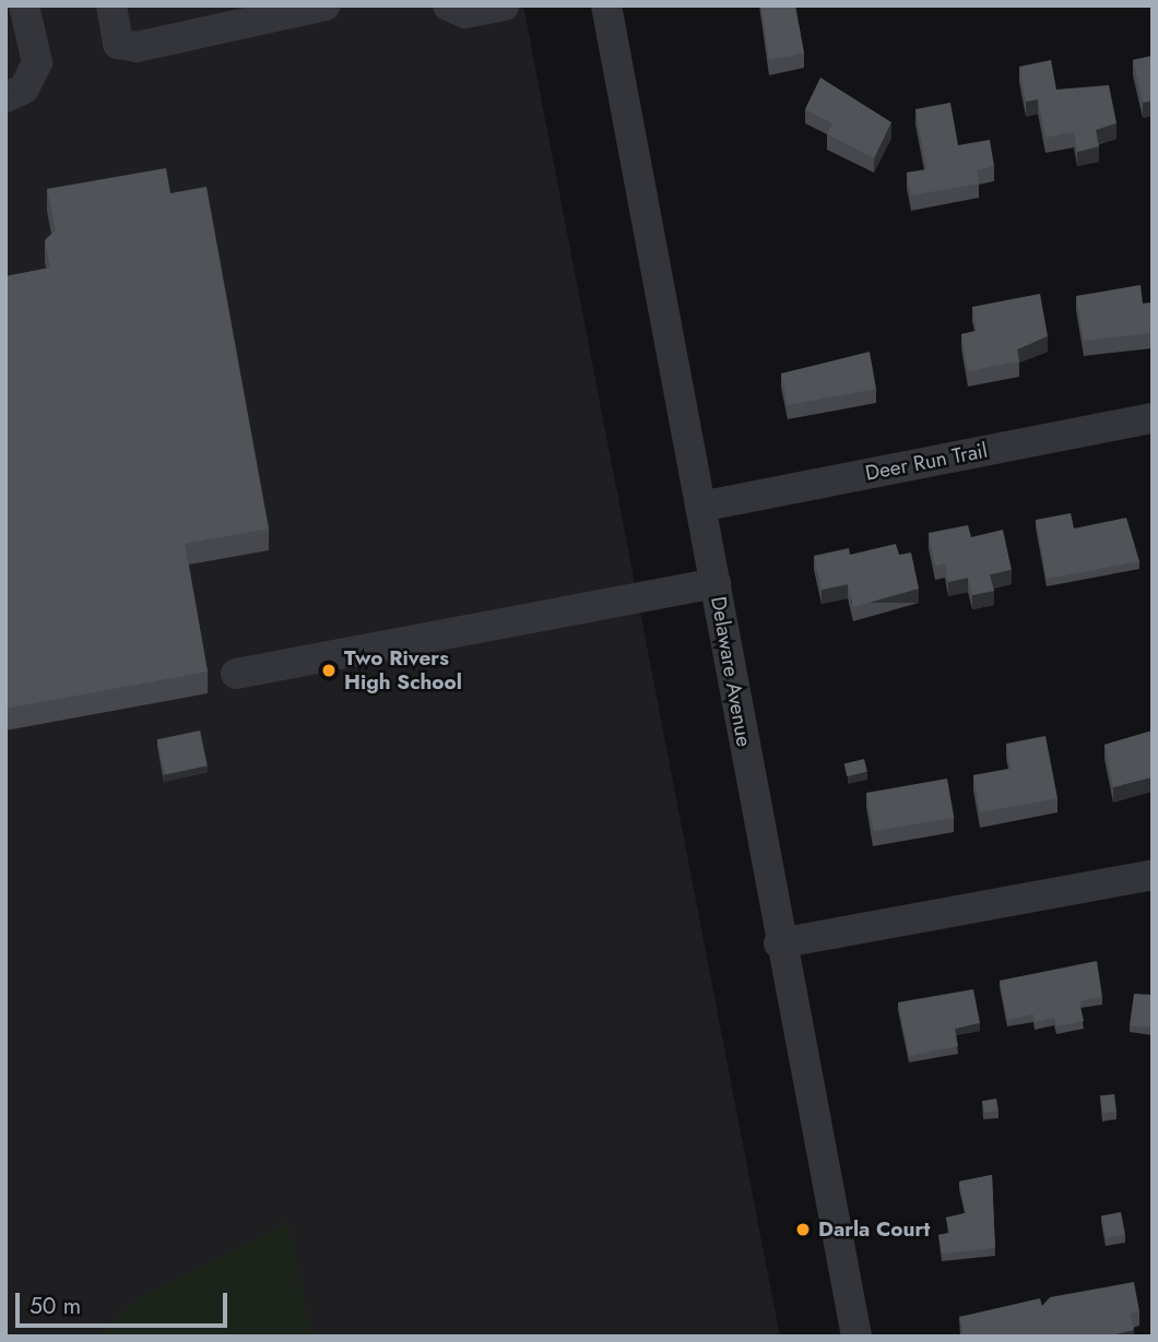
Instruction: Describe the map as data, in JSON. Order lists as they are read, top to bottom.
{
  "streets": {
    "street": ["Deer Run Trail", "Delaware Avenue"]
  },
  "crossings": [
    ["Deer Run Trail", "Delaware Avenue"]
  ],
  "places": ["Two Rivers High School", "Darla Court"],
  "scale_bar": "50 m"
}
